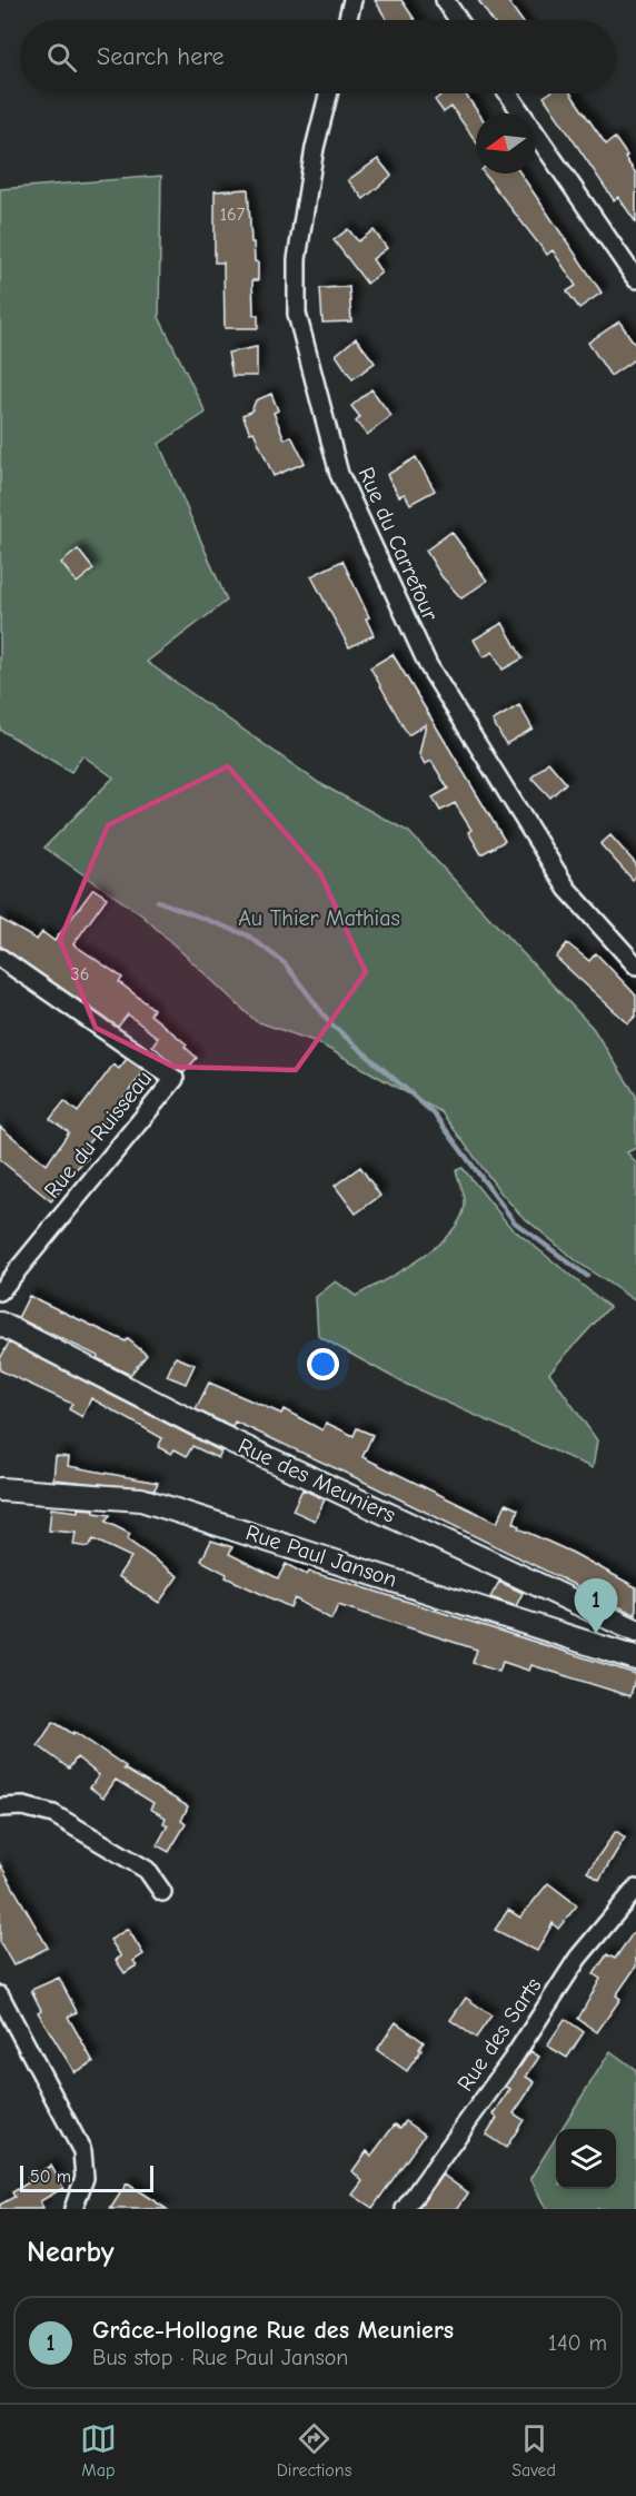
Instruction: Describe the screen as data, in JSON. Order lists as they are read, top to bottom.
{
  "streets": {
    "street": [
      "Rue du Carrefour",
      "Rue du Ruisseau",
      "Rue des Meuniers",
      "Rue Paul Janson",
      "Rue des Sarts"
    ]
  },
  "parks": ["Au Thier Mathias"],
  "house_numbers": ["167", "36"],
  "scale_bar": "50 m",
  "north": "left",
  "page": {
    "search": "Search here",
    "pins": "1",
    "scale": "50 m",
    "heading": "Nearby",
    "list": [
      {
        "mark": "1",
        "name": "Grâce-Hollogne Rue des Meuniers",
        "note": "Bus stop · Rue Paul Janson",
        "value": "140 m"
      }
    ],
    "nav": ["Map", "Directions", "Saved"]
  }
}
